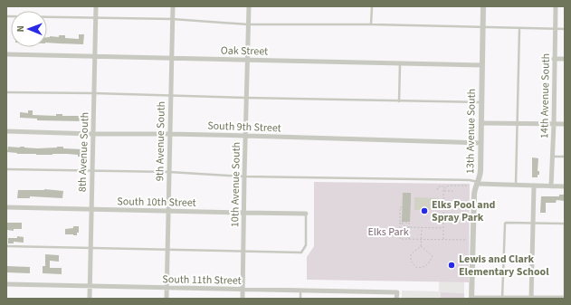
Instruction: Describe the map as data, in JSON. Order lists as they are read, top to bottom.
{
  "streets": {
    "street": [
      "Oak Street",
      "14th Avenue South",
      "South 9th Street",
      "13th Avenue South",
      "9th Avenue South",
      "8th Avenue South",
      "10th Avenue South",
      "South 10th Street",
      "South 11th Street"
    ]
  },
  "crossings": [
    ["Oak Street", "13th Avenue South"],
    ["Oak Street", "9th Avenue South"],
    ["Oak Street", "8th Avenue South"],
    ["Oak Street", "10th Avenue South"],
    ["South 9th Street", "13th Avenue South"],
    ["South 9th Street", "9th Avenue South"],
    ["South 9th Street", "8th Avenue South"],
    ["South 9th Street", "10th Avenue South"],
    ["9th Avenue South", "South 10th Street"],
    ["9th Avenue South", "South 11th Street"],
    ["8th Avenue South", "South 10th Street"],
    ["8th Avenue South", "South 11th Street"],
    ["10th Avenue South", "South 10th Street"],
    ["10th Avenue South", "South 11th Street"]
  ],
  "parks": ["Elks Park"],
  "places": ["Elks Pool and Spray Park", "Lewis and Clark Elementary School"],
  "north": "left"
}
